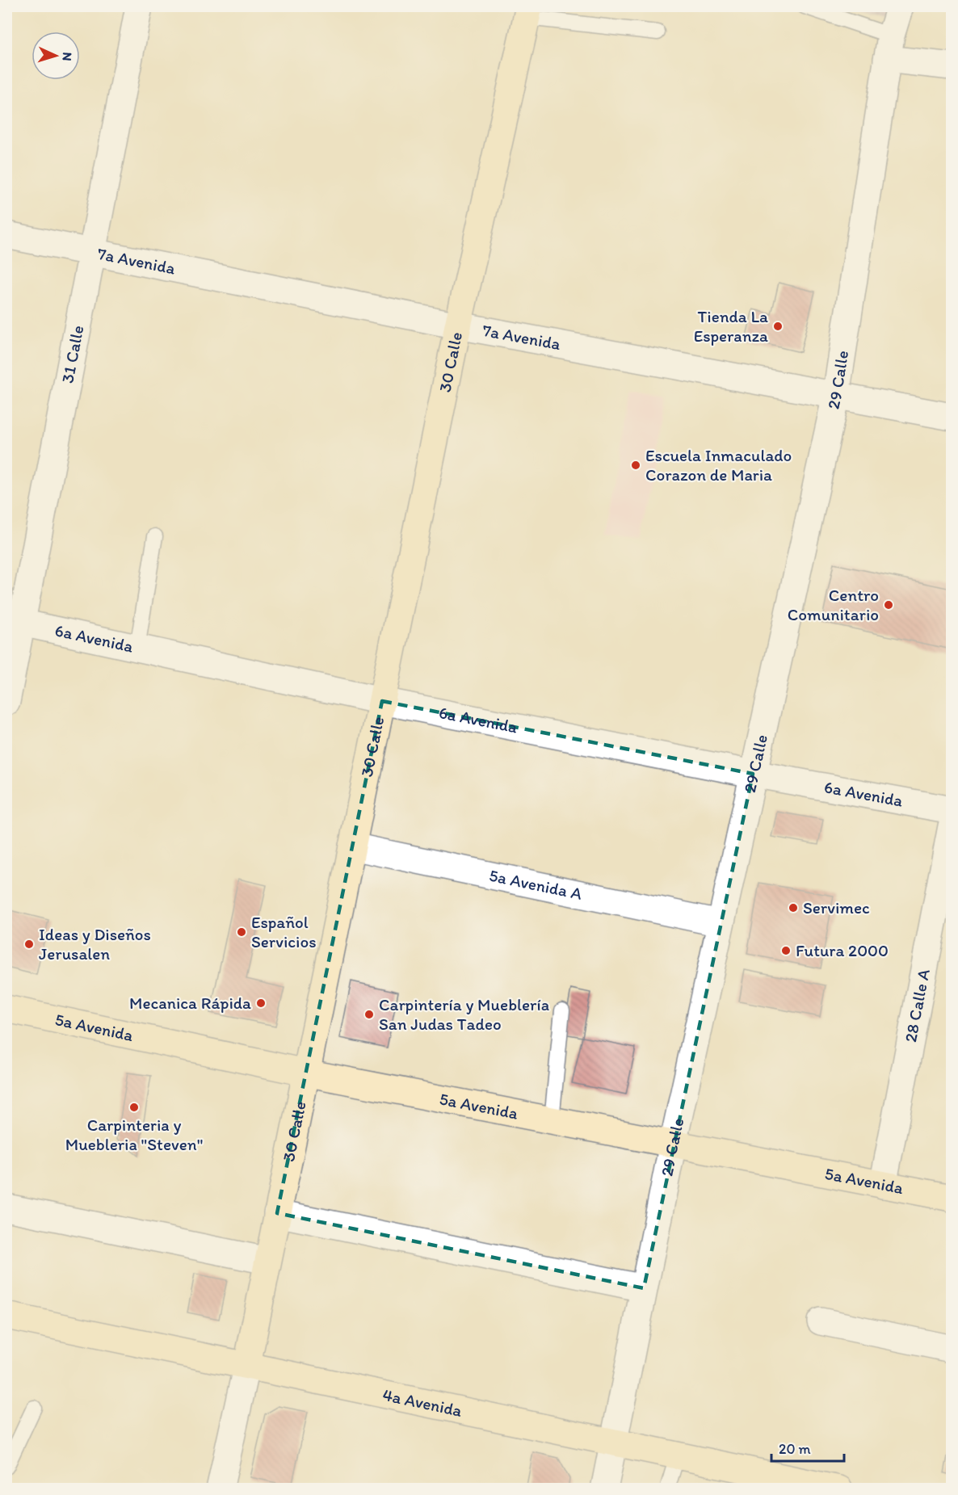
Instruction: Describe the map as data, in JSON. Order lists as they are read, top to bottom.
{
  "streets": {
    "main road": ["30 Calle", "5a Avenida", "4a Avenida"],
    "street": [
      "7a Avenida",
      "31 Calle",
      "29 Calle",
      "6a Avenida",
      "5a Avenida A",
      "28 Calle A"
    ]
  },
  "crossings": [
    ["7a Avenida", "31 Calle"],
    ["7a Avenida", "30 Calle"],
    ["7a Avenida", "29 Calle"],
    ["31 Calle", "6a Avenida"],
    ["30 Calle", "6a Avenida"],
    ["30 Calle", "5a Avenida A"],
    ["30 Calle", "5a Avenida"],
    ["30 Calle", "4a Avenida"],
    ["29 Calle", "6a Avenida"],
    ["29 Calle", "5a Avenida A"],
    ["29 Calle", "5a Avenida"],
    ["29 Calle", "4a Avenida"],
    ["28 Calle A", "5a Avenida"]
  ],
  "places": [
    "Tienda La Esperanza",
    "Escuela Inmaculado Corazon de Maria",
    "Centro Comunitario",
    "Servimec",
    "Español Servicios",
    "Ideas y Diseños Jerusalen",
    "Futura 2000",
    "Mecanica Rápida",
    "Carpintería y Mueblería San Judas Tadeo",
    "Carpinteria y Muebleria \"Steven\""
  ],
  "scale_bar": "20 m",
  "north": "right"
}
